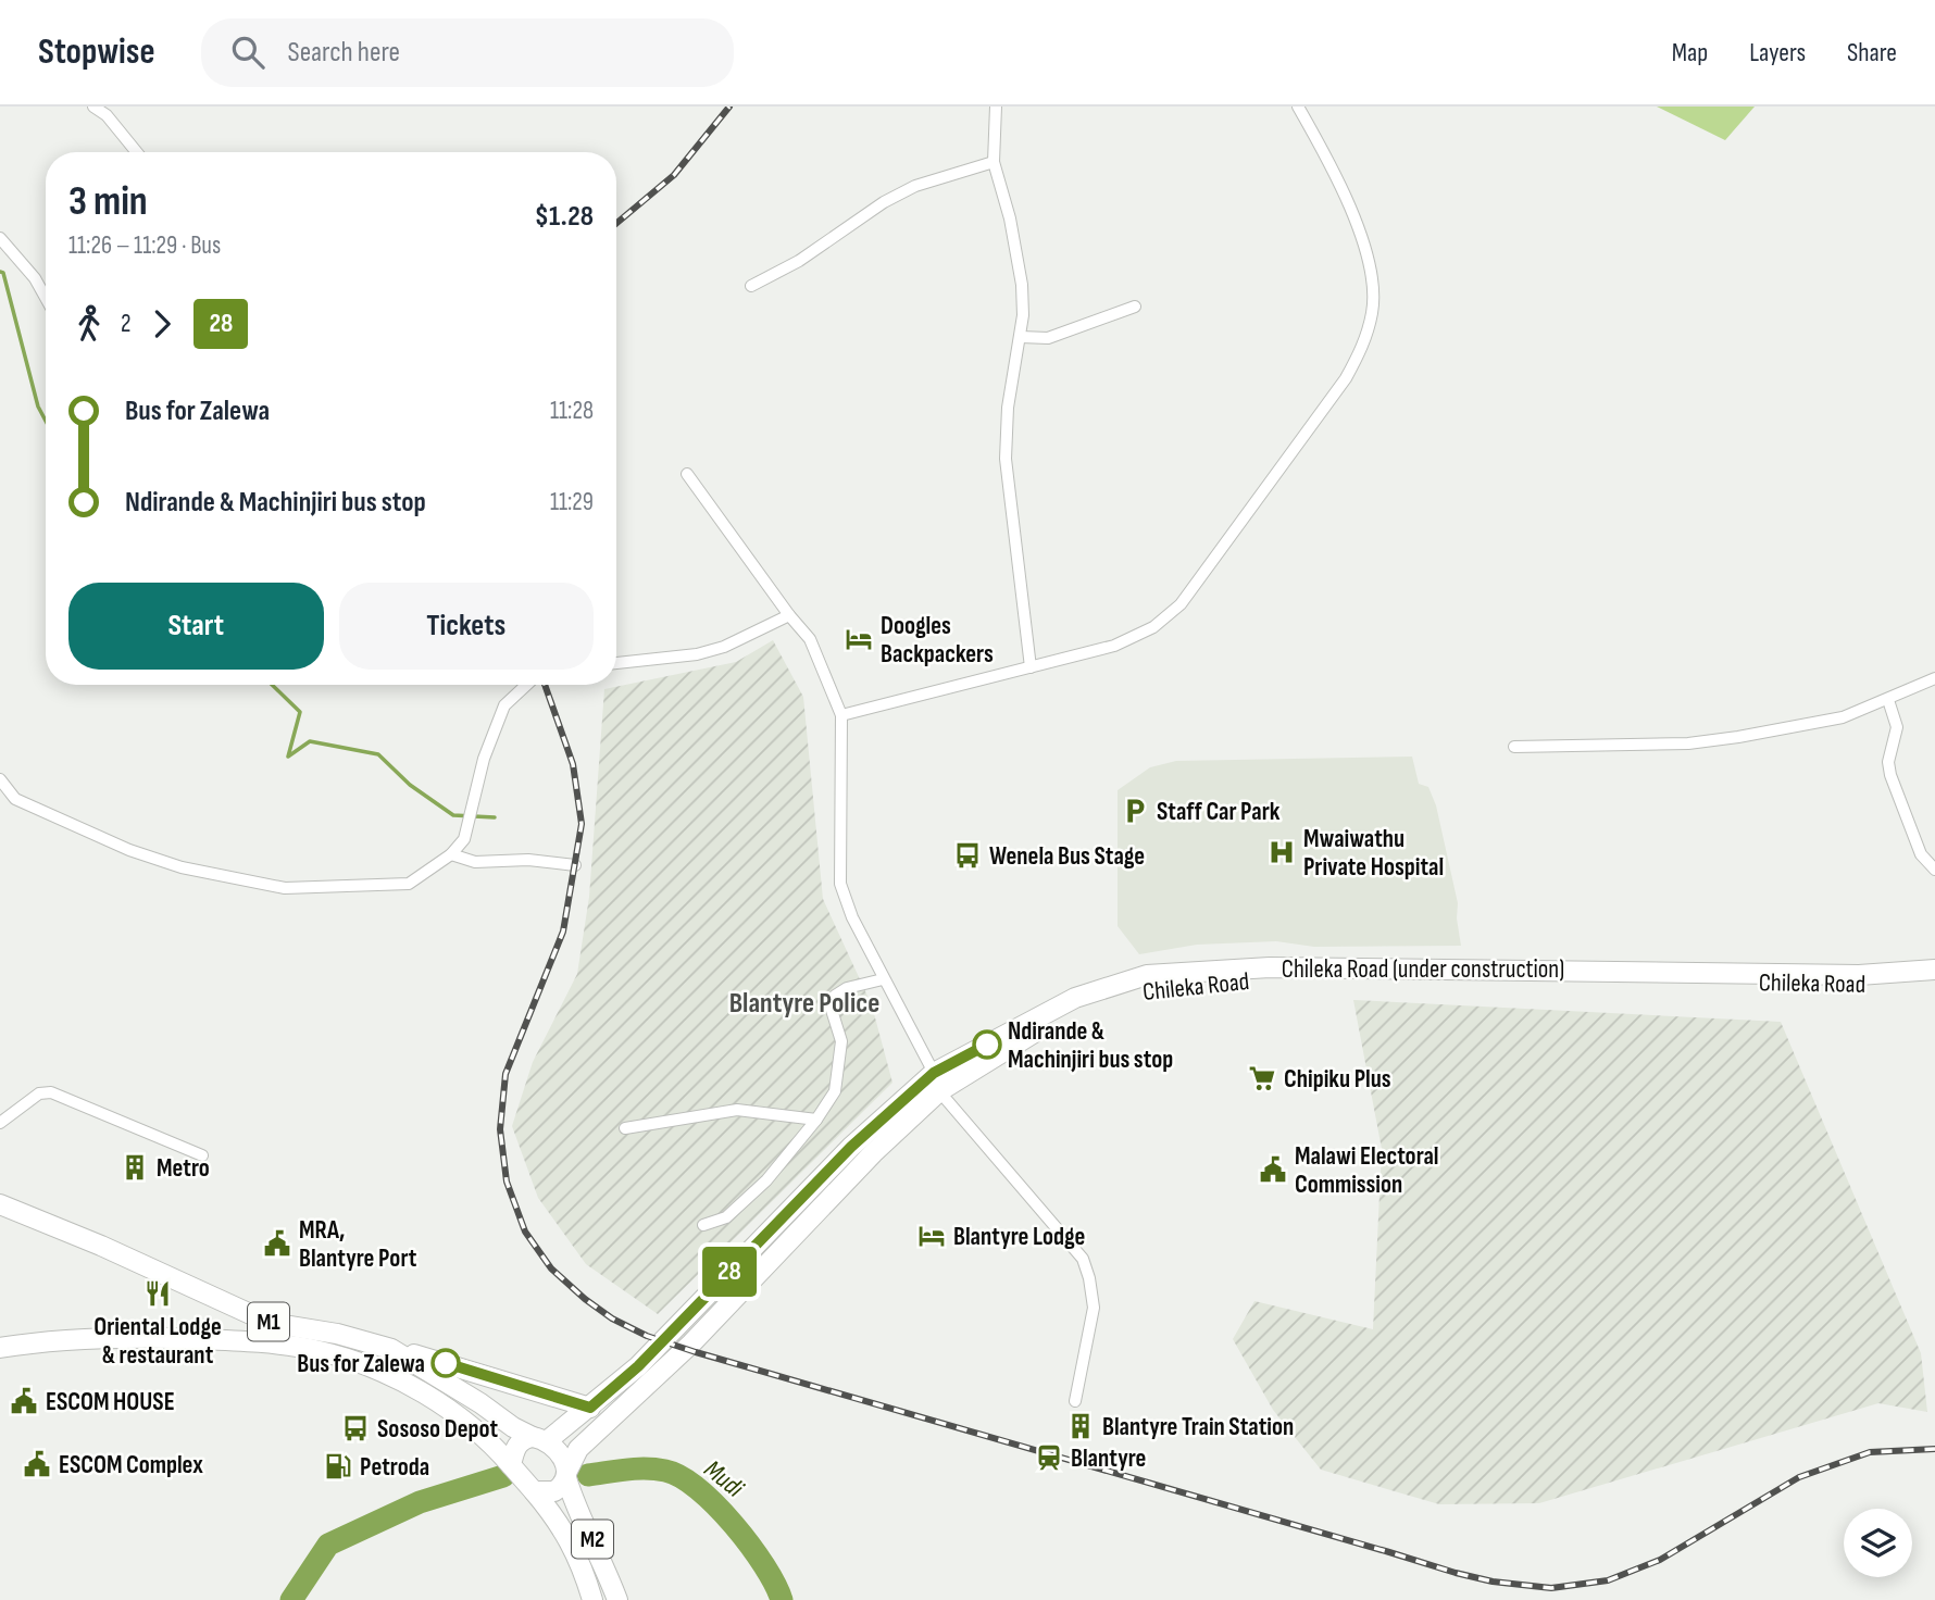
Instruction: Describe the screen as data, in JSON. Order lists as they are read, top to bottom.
{
  "streets": {
    "highway": [
      "Chileka Road (under construction)",
      "Chileka Road",
      "M1",
      "M2"
    ]
  },
  "crossings": [
    ["Chileka Road (under construction)", "Chileka Road"],
    ["M1", "M2"]
  ],
  "districts": ["Blantyre Police"],
  "water": ["Mudi"],
  "places": {
    "hotel": ["Doogles Backpackers", "Blantyre Lodge"],
    "parking": ["Staff Car Park"],
    "hospital": ["Mwaiwathu Private Hospital"],
    "bus stop": ["Wenela Bus Stage", "Sososo Depot"],
    "other": ["Ndirande & Machinjiri bus stop", "Bus for Zalewa"],
    "supermarket": ["Chipiku Plus"],
    "building": ["Metro", "Blantyre Train Station"],
    "public building": [
      "Malawi Electoral Commission",
      "MRA, Blantyre Port",
      "ESCOM HOUSE",
      "ESCOM Complex"
    ],
    "restaurant": ["Oriental Lodge & restaurant"],
    "station": ["Blantyre"],
    "fuel station": ["Petroda"]
  },
  "lines": ["bus line 28"],
  "page": {
    "header": "Stopwise",
    "search": "Search here",
    "nav": ["Map", "Layers", "Share"],
    "on_map": "28",
    "heading": ["3 min", "11:26 – 11:29 · Bus", "$1.28"],
    "legs": ["2", "28"],
    "list": [
      {
        "name": "Bus for Zalewa",
        "value": "11:28"
      },
      {
        "name": "Ndirande & Machinjiri bus stop",
        "value": "11:29"
      }
    ],
    "buttons": ["Start", "Tickets"]
  }
}
